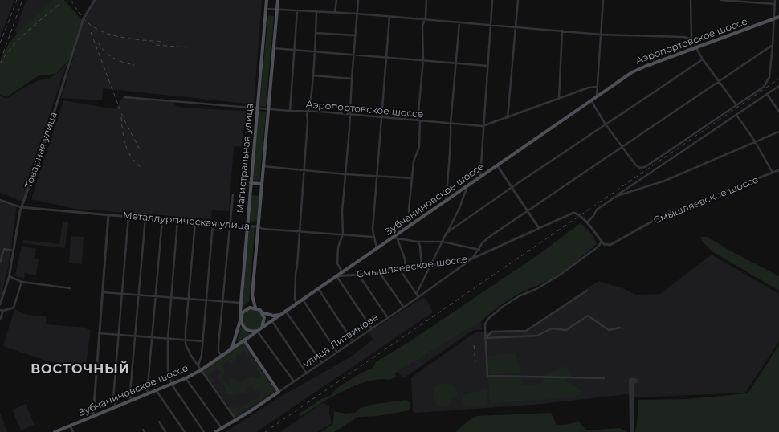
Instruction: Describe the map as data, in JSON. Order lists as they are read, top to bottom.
{
  "streets": {
    "main road": [
      "Аэропортовское шоссе",
      "Магистральная улица",
      "Зубчаниновское шоссе",
      "улица Литвинова"
    ],
    "street": ["Товарная улица", "Смышляевское шоссе", "Металлургическая улица"]
  },
  "crossings": [
    ["Аэропортовское шоссе", "Магистральная улица"],
    ["Аэропортовское шоссе", "Зубчаниновское шоссе"],
    ["Товарная улица", "Металлургическая улица"],
    ["Магистральная улица", "Зубчаниновское шоссе"],
    ["Магистральная улица", "Металлургическая улица"],
    ["Зубчаниновское шоссе", "Смышляевское шоссе"],
    ["Смышляевское шоссе", "улица Литвинова"]
  ],
  "districts": ["ВОСТОЧНЫЙ"]
}
